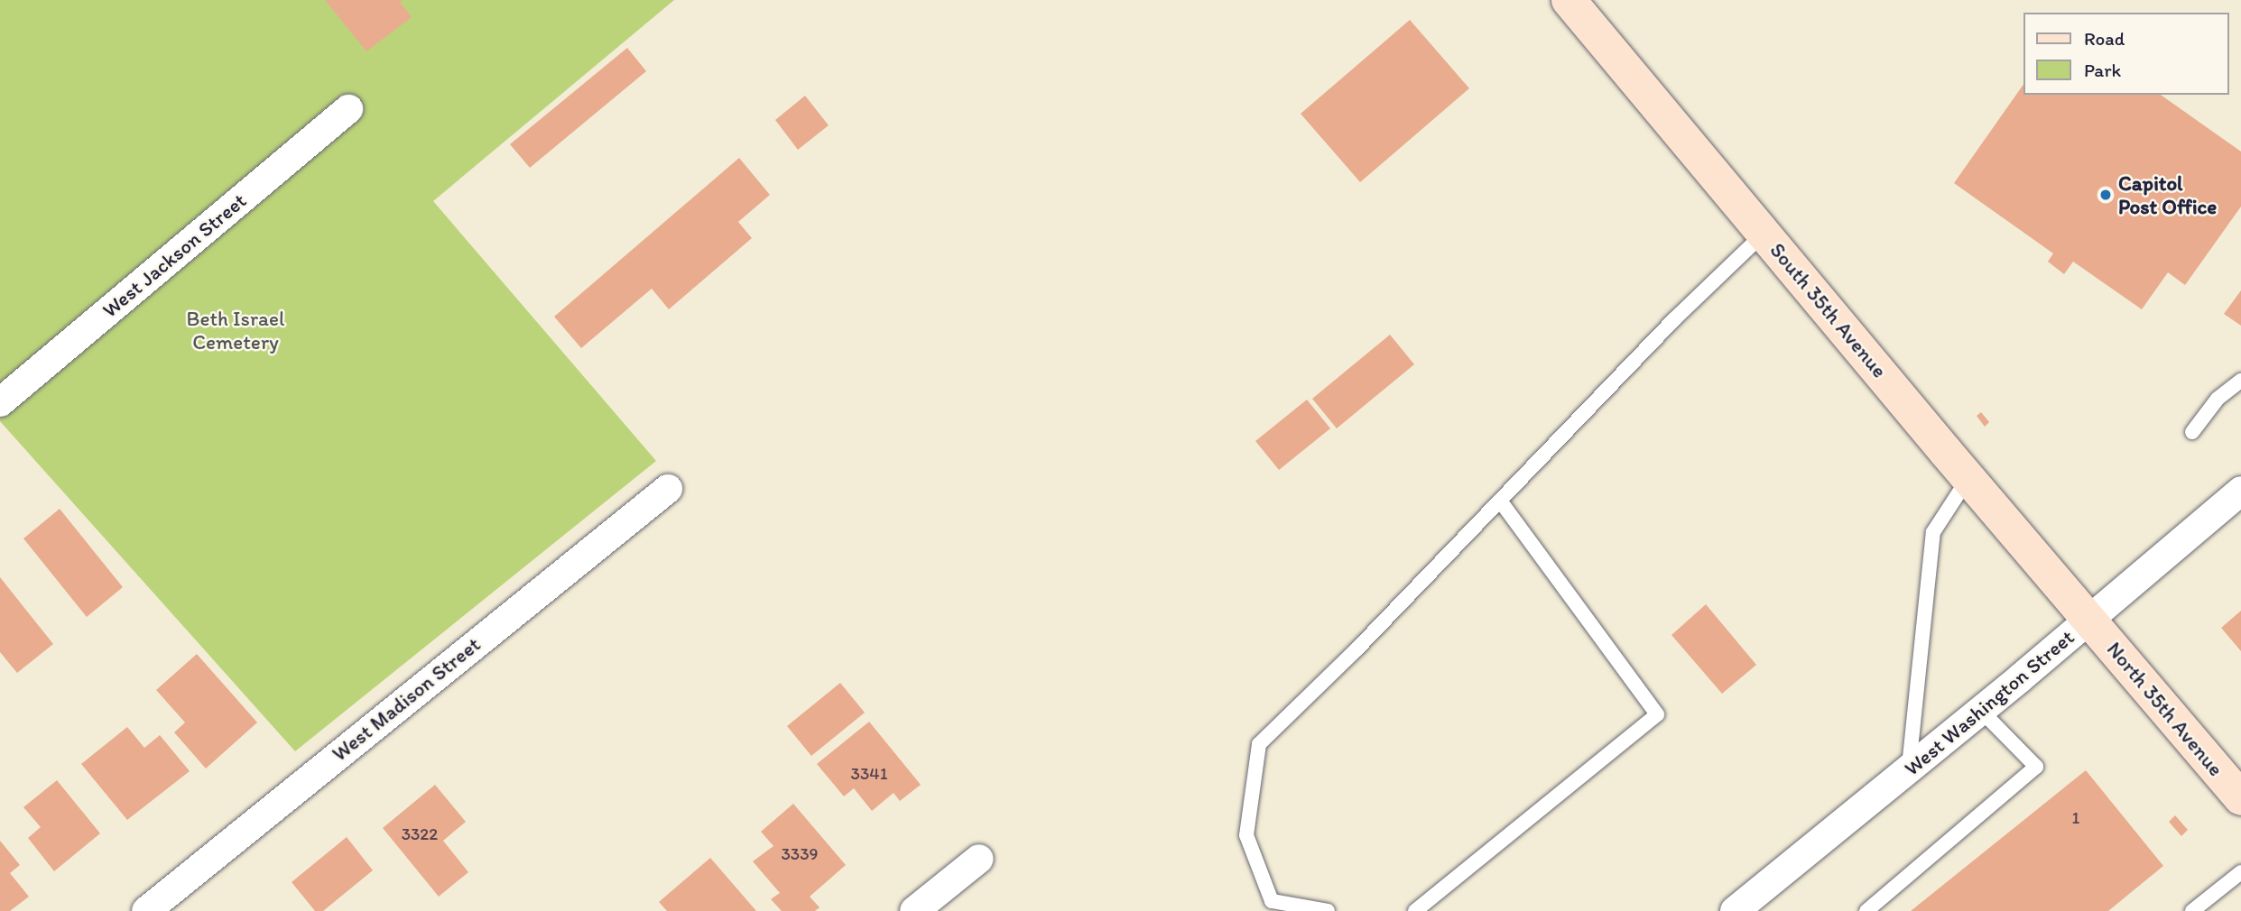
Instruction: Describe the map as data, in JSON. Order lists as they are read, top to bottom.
{
  "streets": {
    "main road": ["South 35th Avenue", "North 35th Avenue"],
    "street": ["West Jackson Street", "West Madison Street", "West Washington Street"]
  },
  "crossings": [
    ["South 35th Avenue", "West Washington Street"],
    ["South 35th Avenue", "North 35th Avenue"],
    ["West Washington Street", "North 35th Avenue"]
  ],
  "parks": ["Beth Israel Cemetery"],
  "places": ["Capitol Post Office"],
  "house_numbers": [
    "3341",
    "1",
    "3322",
    "3339"
  ],
  "legend": ["Road", "Park"]
}
